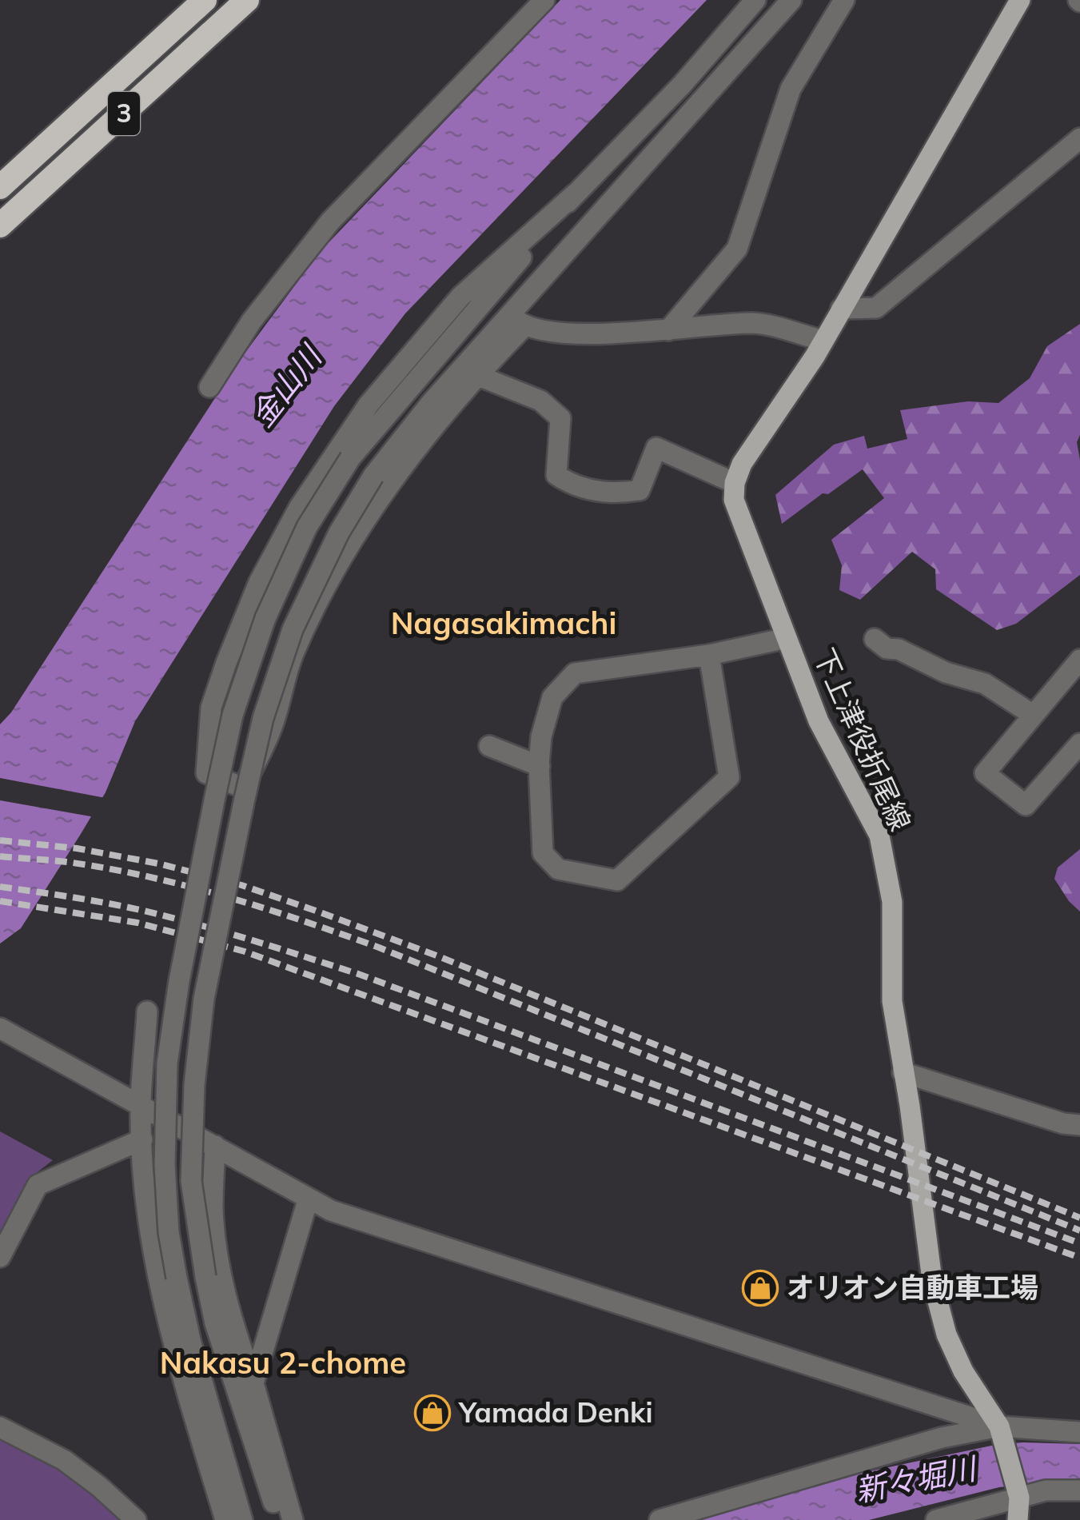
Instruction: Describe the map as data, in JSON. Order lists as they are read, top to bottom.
{
  "streets": {
    "highway": ["3"],
    "main road": ["下上津役折尾線"]
  },
  "districts": ["Nagasakimachi", "Nakasu 2-chome"],
  "water": ["金山川", "新々堀川"],
  "places": {
    "shop": ["オリオン自動車工場", "Yamada Denki"]
  }
}
